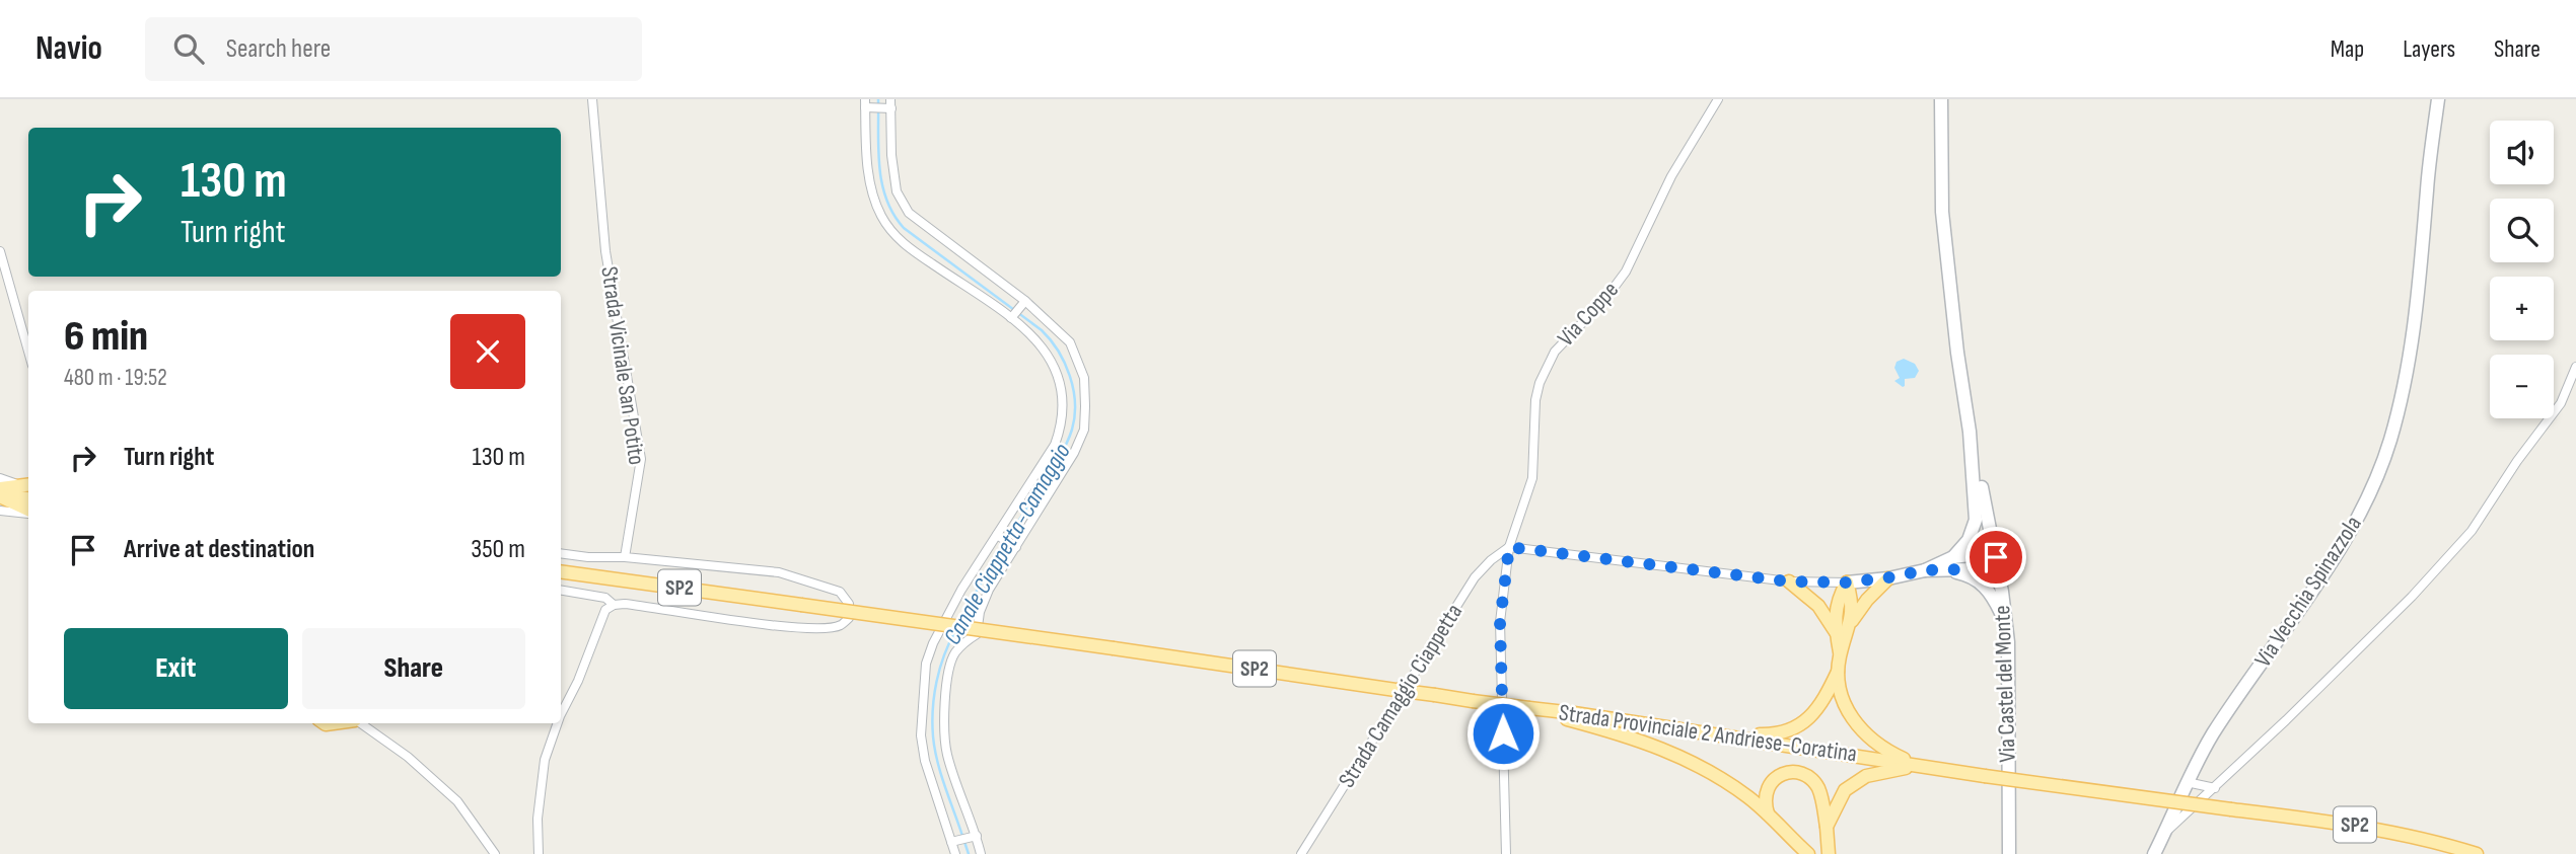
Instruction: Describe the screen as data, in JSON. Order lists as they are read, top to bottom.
{
  "streets": {
    "main road": [
      "SP2",
      "Via Vecchia Spinazzola",
      "Via Castel del Monte",
      "Strada Provinciale 2 Andriese-Coratina"
    ],
    "street": ["Via Coppe", "Strada Vicinale San Potito", "Strada Camaggio Ciappetta"]
  },
  "crossings": [
    ["Via Coppe", "Strada Camaggio Ciappetta"]
  ],
  "water": ["Canale Ciappetta-Camaggio"],
  "page": {
    "header": "Navio",
    "search": "Search here",
    "nav": ["Map", "Layers", "Share"],
    "map_buttons": ["+", "−"],
    "turn": ["130 m", "Turn right"],
    "heading": ["6 min", "480 m · 19:52"],
    "list": [
      {
        "name": "Turn right",
        "value": "130 m"
      },
      {
        "name": "Arrive at destination",
        "value": "350 m"
      }
    ],
    "buttons": ["Exit", "Share"]
  }
}
